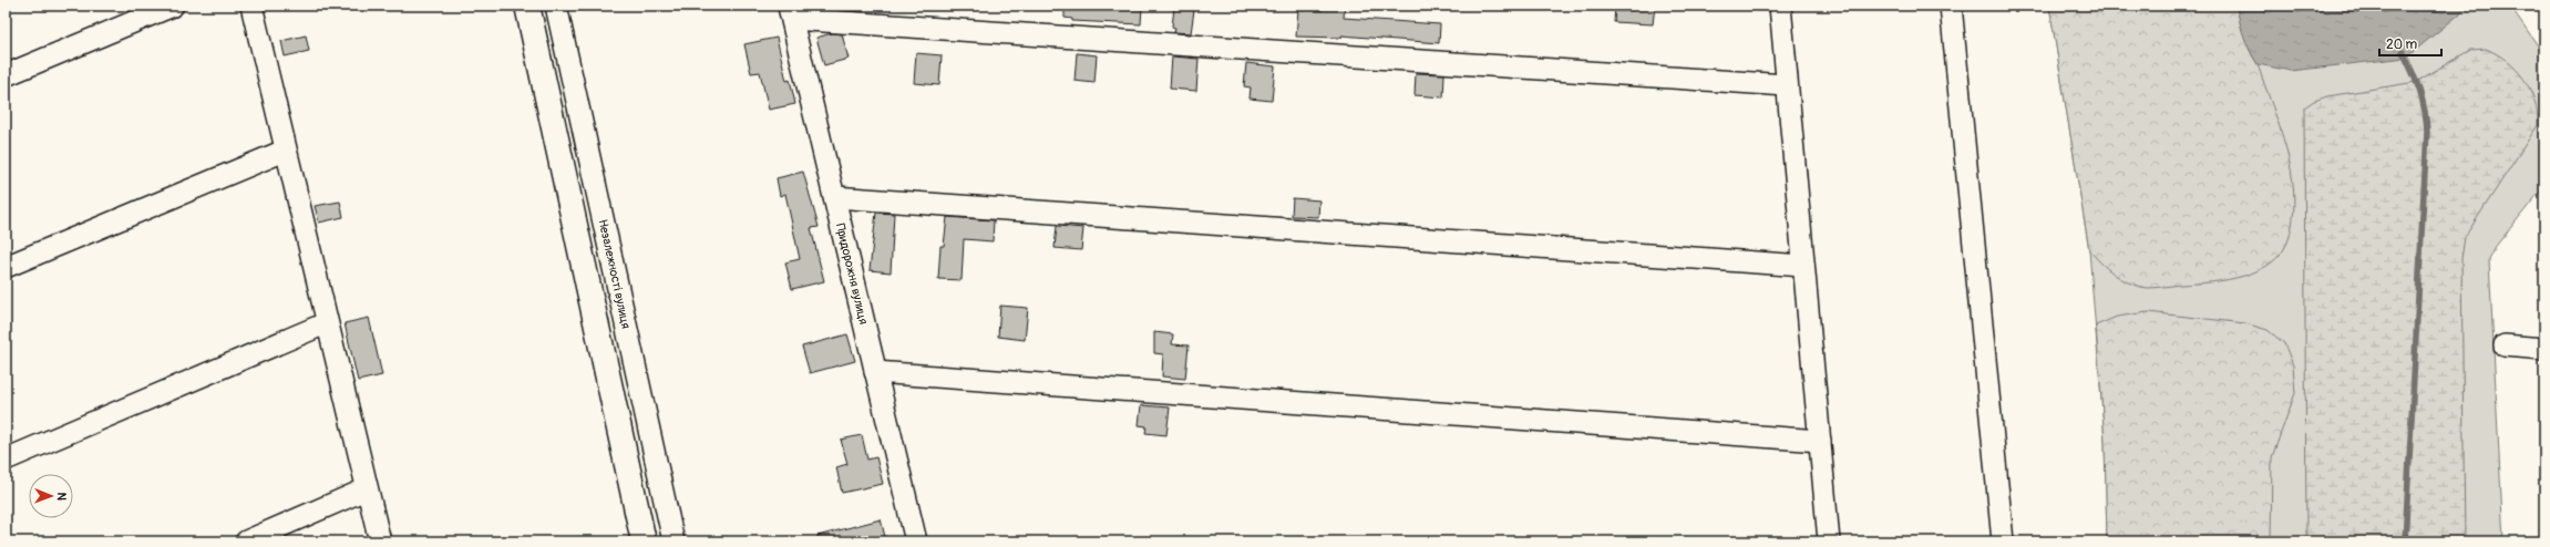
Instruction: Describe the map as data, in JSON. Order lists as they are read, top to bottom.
{
  "streets": {
    "street": ["Незалежності вулиця", "Придорожня вулиця"]
  },
  "scale_bar": "20 m",
  "north": "right"
}
